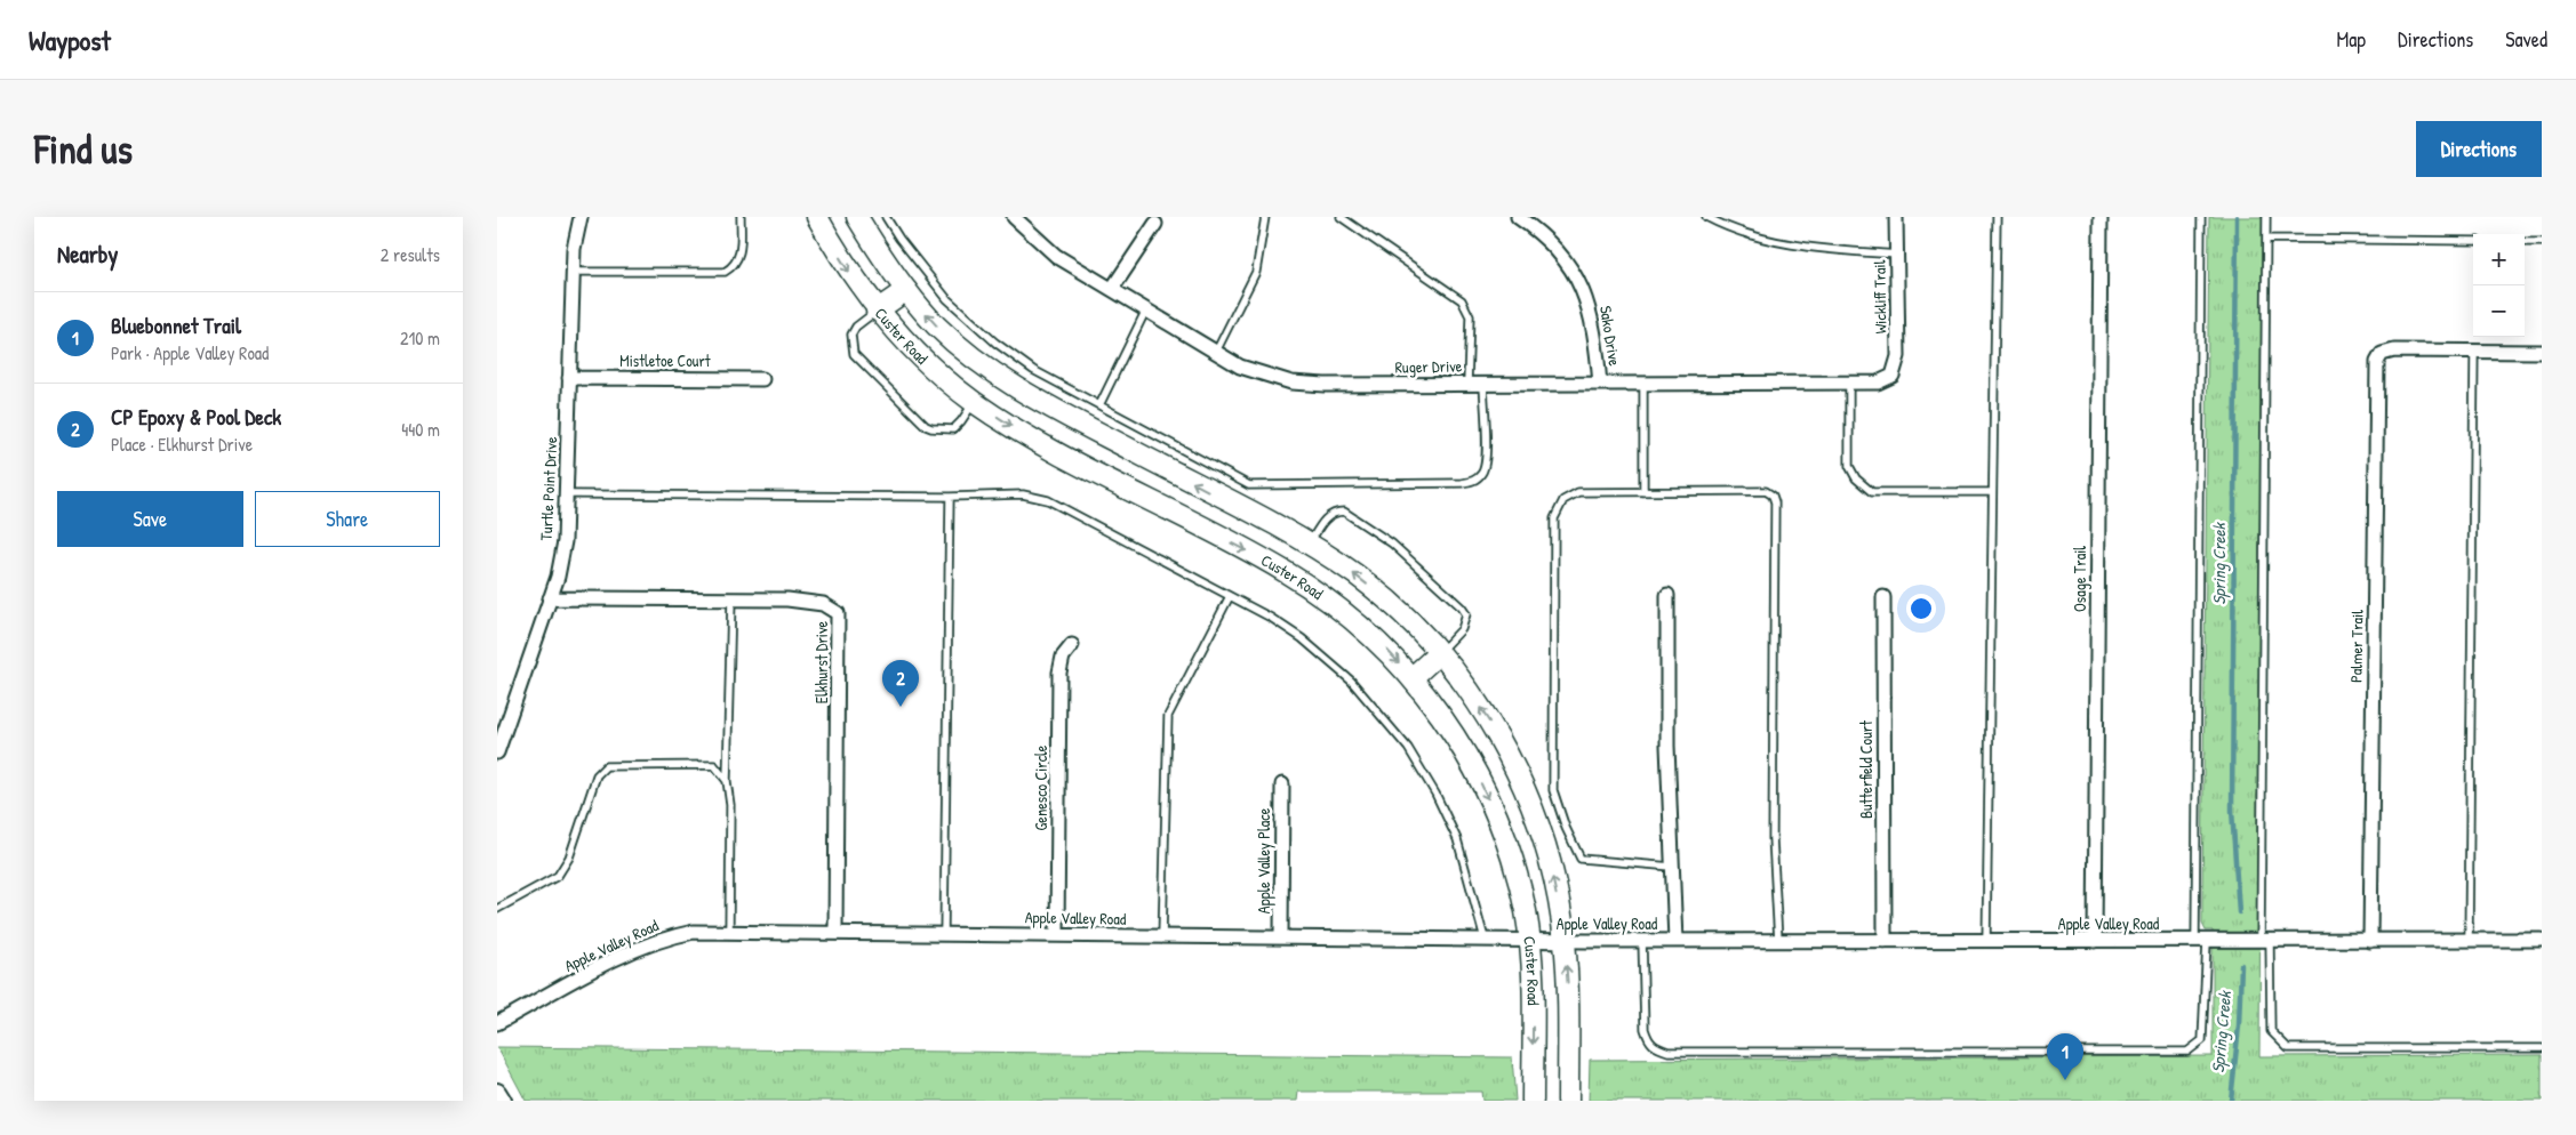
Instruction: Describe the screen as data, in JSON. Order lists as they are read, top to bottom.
{
  "streets": {
    "main road": ["Custer Road"],
    "street": [
      "Wickliff Trail",
      "Sako Drive",
      "Mistletoe Court",
      "Ruger Drive",
      "Turtle Point Drive",
      "Osage Trail",
      "Palmer Trail",
      "Elkhurst Drive",
      "Butterfield Court",
      "Genesco Circle",
      "Apple Valley Place",
      "Apple Valley Road"
    ]
  },
  "crossings": [
    ["Wickliff Trail", "Ruger Drive"],
    ["Custer Road", "Apple Valley Road"],
    ["Sako Drive", "Ruger Drive"],
    ["Mistletoe Court", "Turtle Point Drive"],
    ["Turtle Point Drive", "Elkhurst Drive"],
    ["Osage Trail", "Apple Valley Road"],
    ["Palmer Trail", "Apple Valley Road"],
    ["Elkhurst Drive", "Apple Valley Road"],
    ["Butterfield Court", "Apple Valley Road"],
    ["Genesco Circle", "Apple Valley Road"],
    ["Apple Valley Place", "Apple Valley Road"]
  ],
  "water": ["Spring Creek"],
  "page": {
    "header": "Waypost",
    "nav": ["Map", "Directions", "Saved"],
    "buttons": [
      "Directions",
      ["Save", "Share"]
    ],
    "title": "Find us",
    "heading": ["Nearby", "2 results"],
    "map_buttons": ["+", "−"],
    "list": [
      {
        "mark": "1",
        "name": "Bluebonnet Trail",
        "note": "Park · Apple Valley Road",
        "value": "210 m"
      },
      {
        "mark": "2",
        "name": "CP Epoxy & Pool Deck",
        "note": "Place · Elkhurst Drive",
        "value": "440 m"
      }
    ],
    "pins": ["2", "1"]
  }
}
